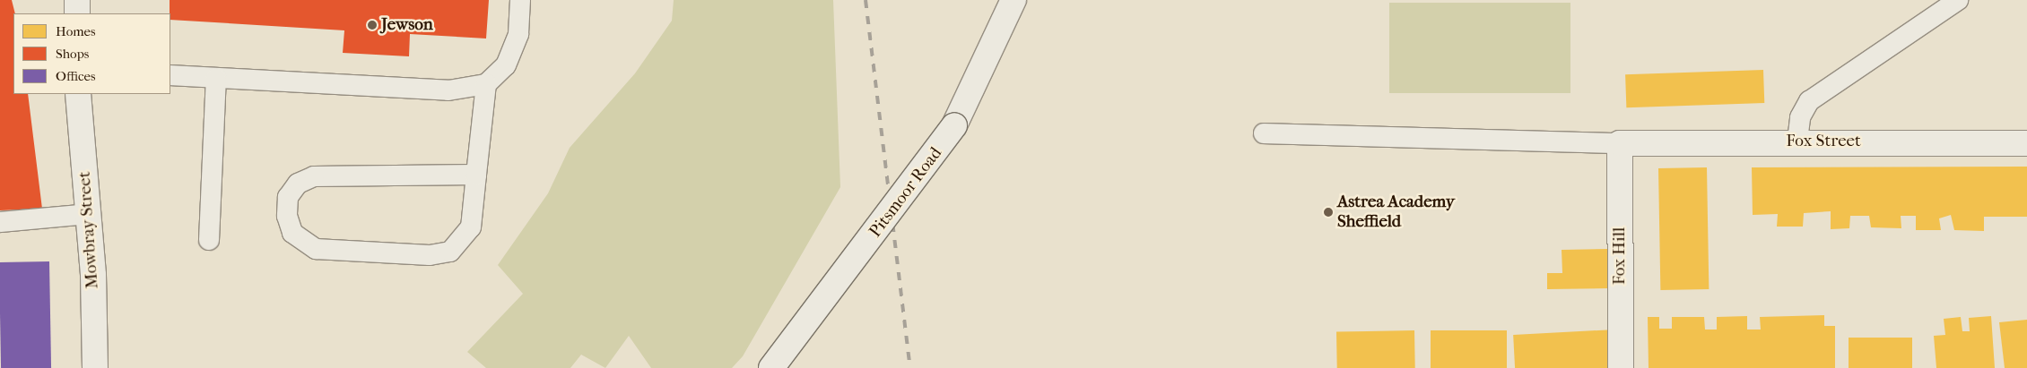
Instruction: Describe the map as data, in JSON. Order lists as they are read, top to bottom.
{
  "streets": {
    "street": [
      "Fox Street",
      "Pitsmoor Road",
      "Mowbray Street",
      "Fox Hill"
    ]
  },
  "crossings": [
    ["Fox Street", "Fox Hill"]
  ],
  "places": ["Jewson", "Astrea Academy Sheffield"],
  "legend": ["Homes", "Shops", "Offices"]
}
